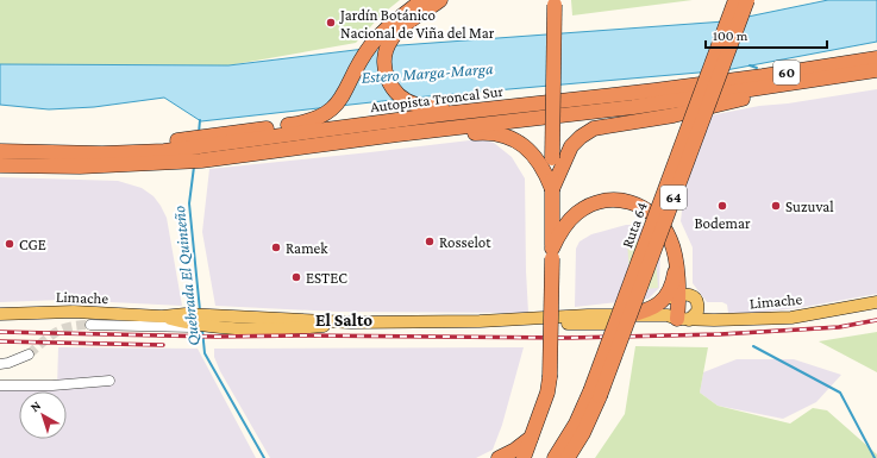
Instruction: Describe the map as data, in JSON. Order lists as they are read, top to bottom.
{
  "streets": {
    "highway": [
      "60",
      "Autopista Troncal Sur",
      "64",
      "Ruta 64"
    ],
    "main road": ["Limache"]
  },
  "districts": ["El Salto"],
  "water": ["Estero Marga-Marga", "Quebrada El Quinteño"],
  "places": [
    "Jardín Botánico Nacional de Viña del Mar",
    "Bodemar",
    "Suzuval",
    "Rosselot",
    "CGE",
    "Ramek",
    "ESTEC"
  ],
  "scale_bar": "100 m",
  "north": "top left"
}
